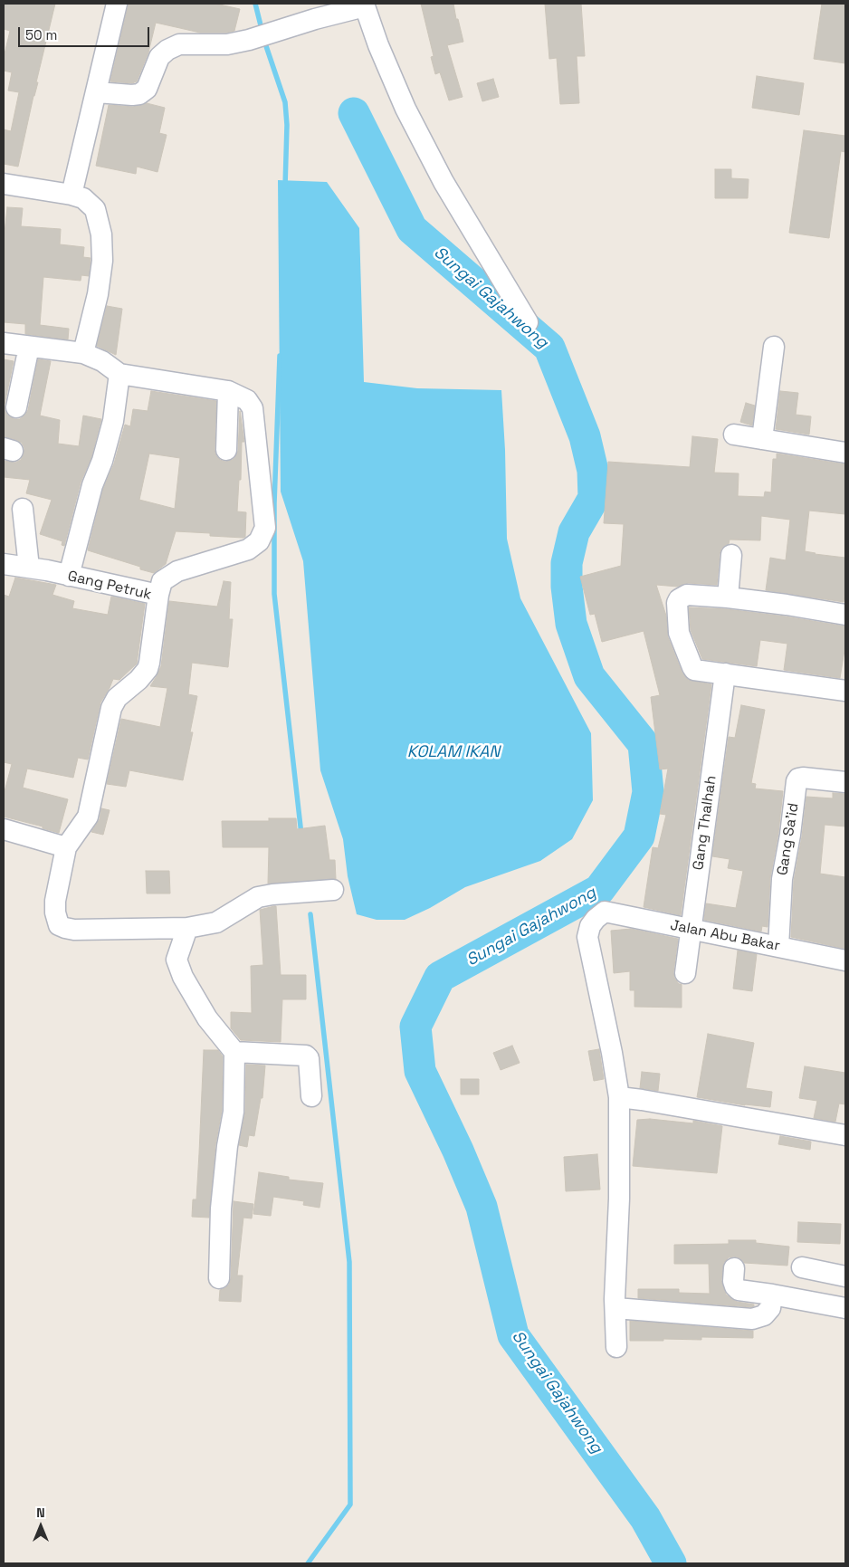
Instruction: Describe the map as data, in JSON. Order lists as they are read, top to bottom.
{
  "streets": {
    "street": [
      "Gang Petruk",
      "Gang Thalhah",
      "Gang Sa'id",
      "Jalan Abu Bakar"
    ]
  },
  "crossings": [
    ["Gang Thalhah", "Jalan Abu Bakar"],
    ["Gang Sa'id", "Jalan Abu Bakar"]
  ],
  "water": ["Sungai Gajahwong", "KOLAM IKAN"],
  "scale_bar": "50 m",
  "north": "top"
}
